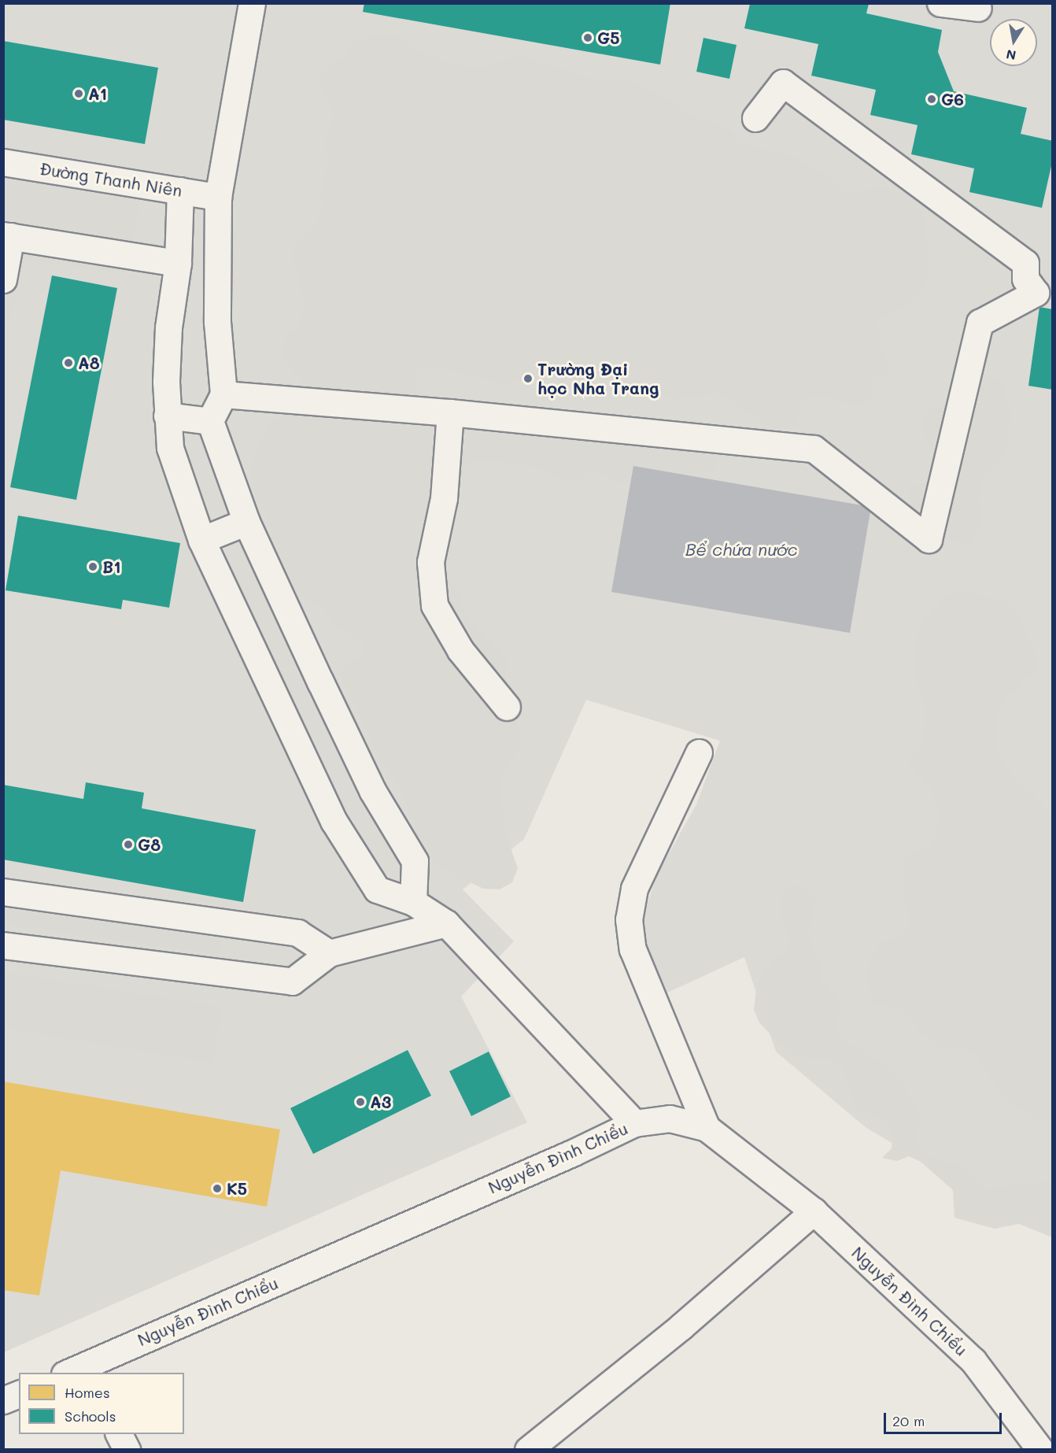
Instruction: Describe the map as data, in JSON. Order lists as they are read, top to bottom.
{
  "streets": {
    "street": ["Đường Thanh Niên", "Nguyễn Đình Chiểu"]
  },
  "water": ["Bể chứa nước"],
  "places": [
    "G5",
    "A1",
    "G6",
    "A8",
    "Trường Đại học Nha Trang",
    "B1",
    "G8",
    "A3",
    "K5"
  ],
  "legend": ["Homes", "Schools"],
  "scale_bar": "20 m",
  "north": "bottom"
}
